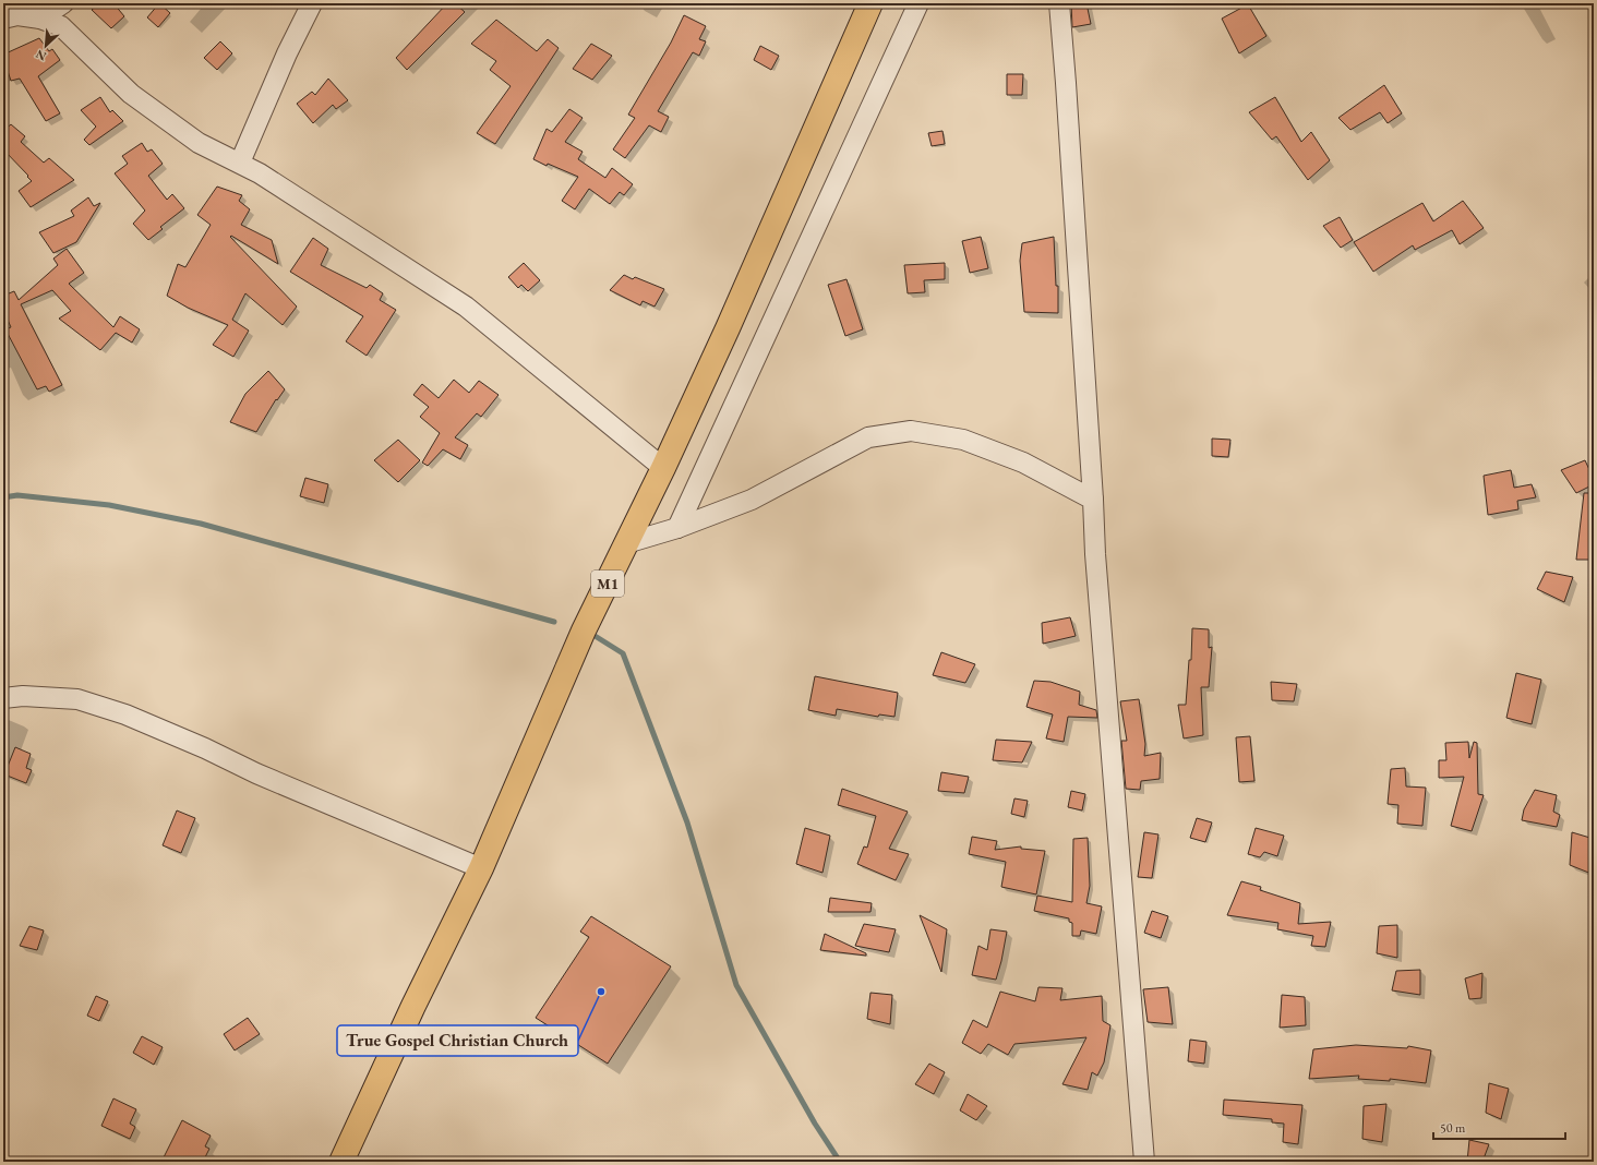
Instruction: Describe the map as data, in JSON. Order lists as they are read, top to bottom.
{
  "streets": {
    "highway": ["M1"]
  },
  "places": ["True Gospel Christian Church"],
  "scale_bar": "50 m",
  "north": "bottom left"
}
